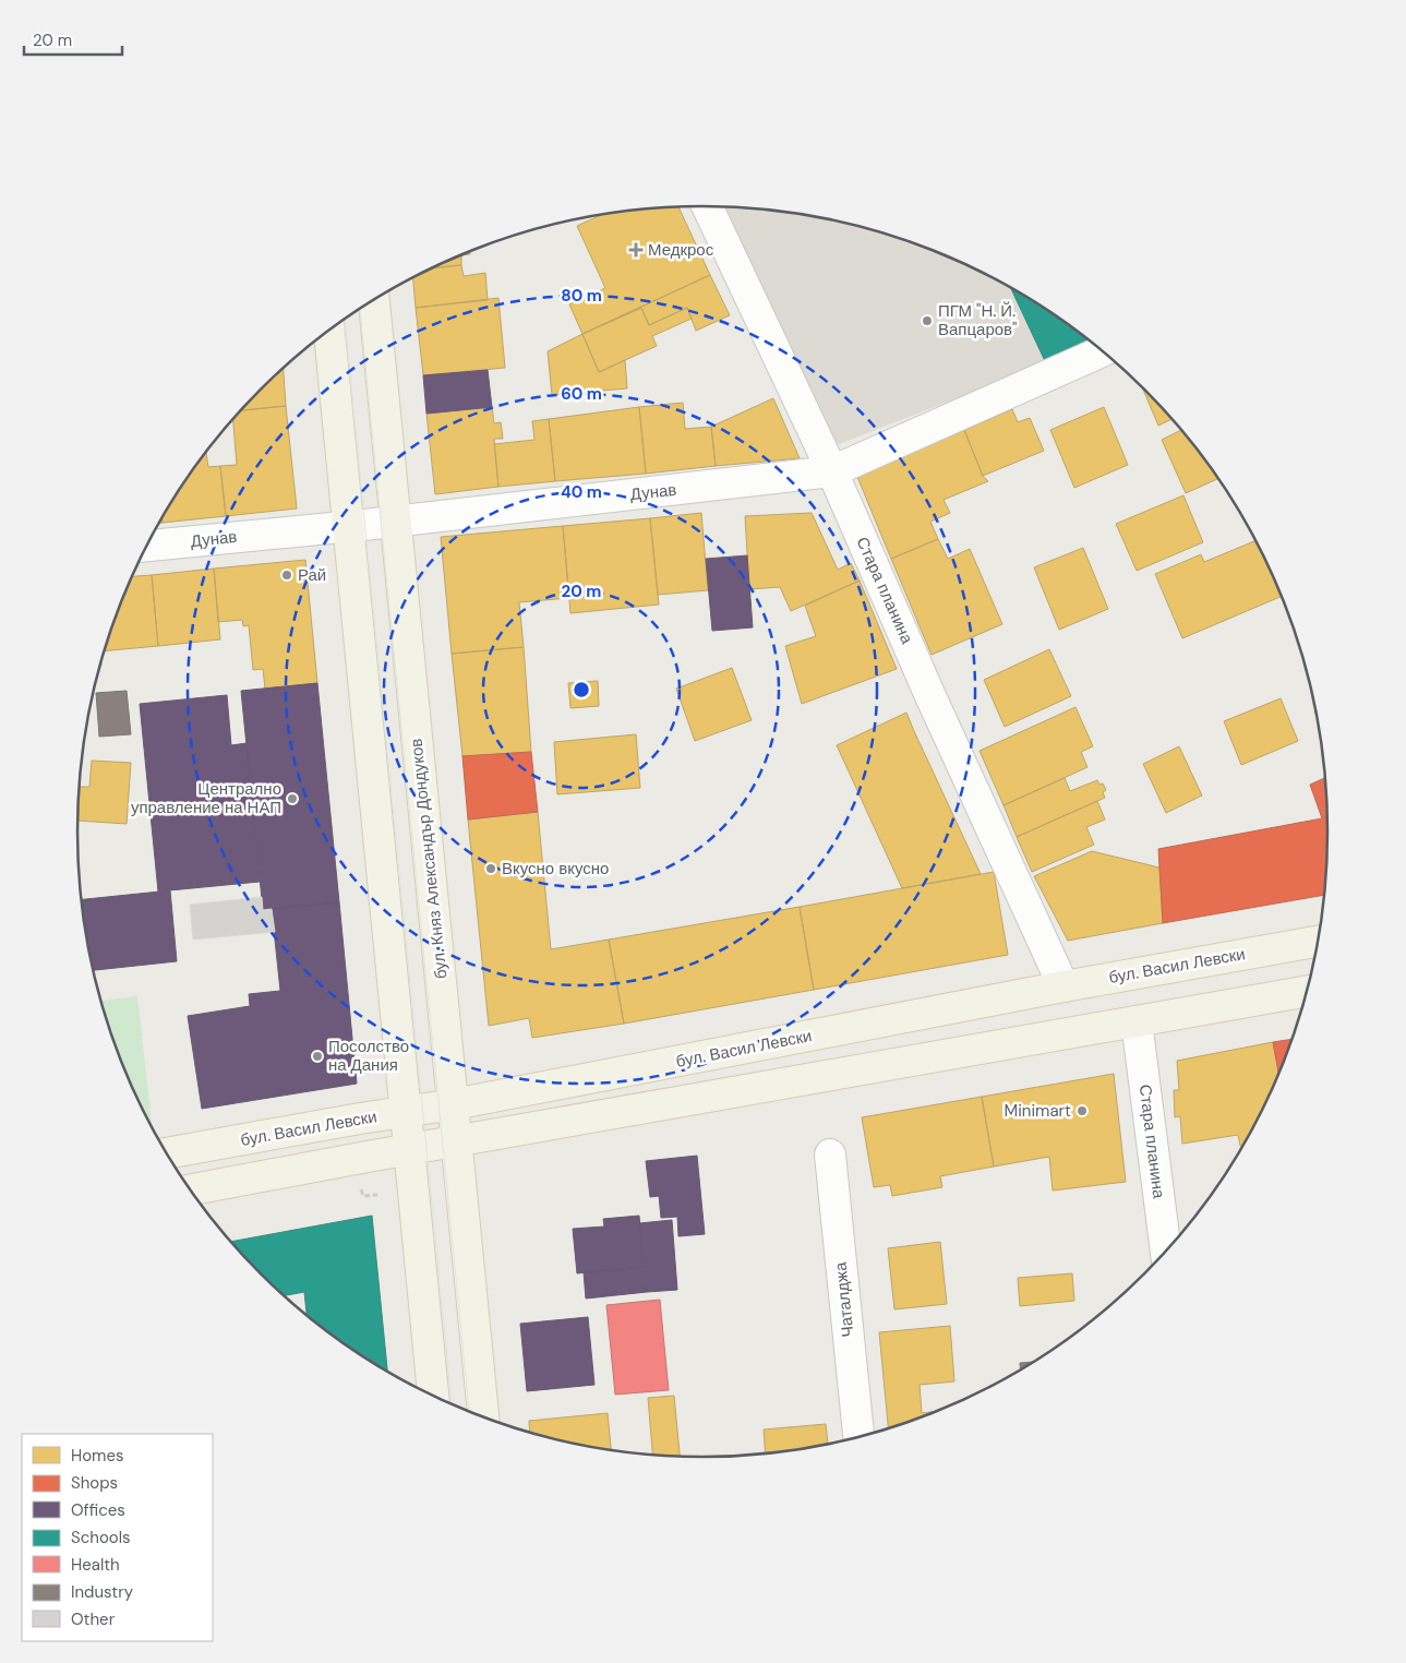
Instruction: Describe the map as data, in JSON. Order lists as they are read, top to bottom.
{
  "streets": {
    "main road": ["бул. Княз Александър Дондуков", "бул. Васил Левски"],
    "street": ["Дунав", "Стара планина", "Чаталджа"]
  },
  "crossings": [
    ["Дунав", "Стара планина"],
    ["Дунав", "бул. Княз Александър Дондуков"],
    ["Стара планина", "бул. Васил Левски"],
    ["бул. Княз Александър Дондуков", "бул. Васил Левски"]
  ],
  "places": {
    "health": ["Медкрос"],
    "other": [
      "ПГМ \"Н. Й. Вапцаров\"",
      "Рай",
      "Централно управление на НАП",
      "Вкусно вкусно",
      "Посолство на Дания",
      "Minimart"
    ]
  },
  "legend": [
    "Homes",
    "Shops",
    "Offices",
    "Schools",
    "Health",
    "Industry",
    "Other"
  ],
  "scale_bar": "20 m",
  "rings": [
    "80 m",
    "60 m",
    "40 m",
    "20 m"
  ]
}
